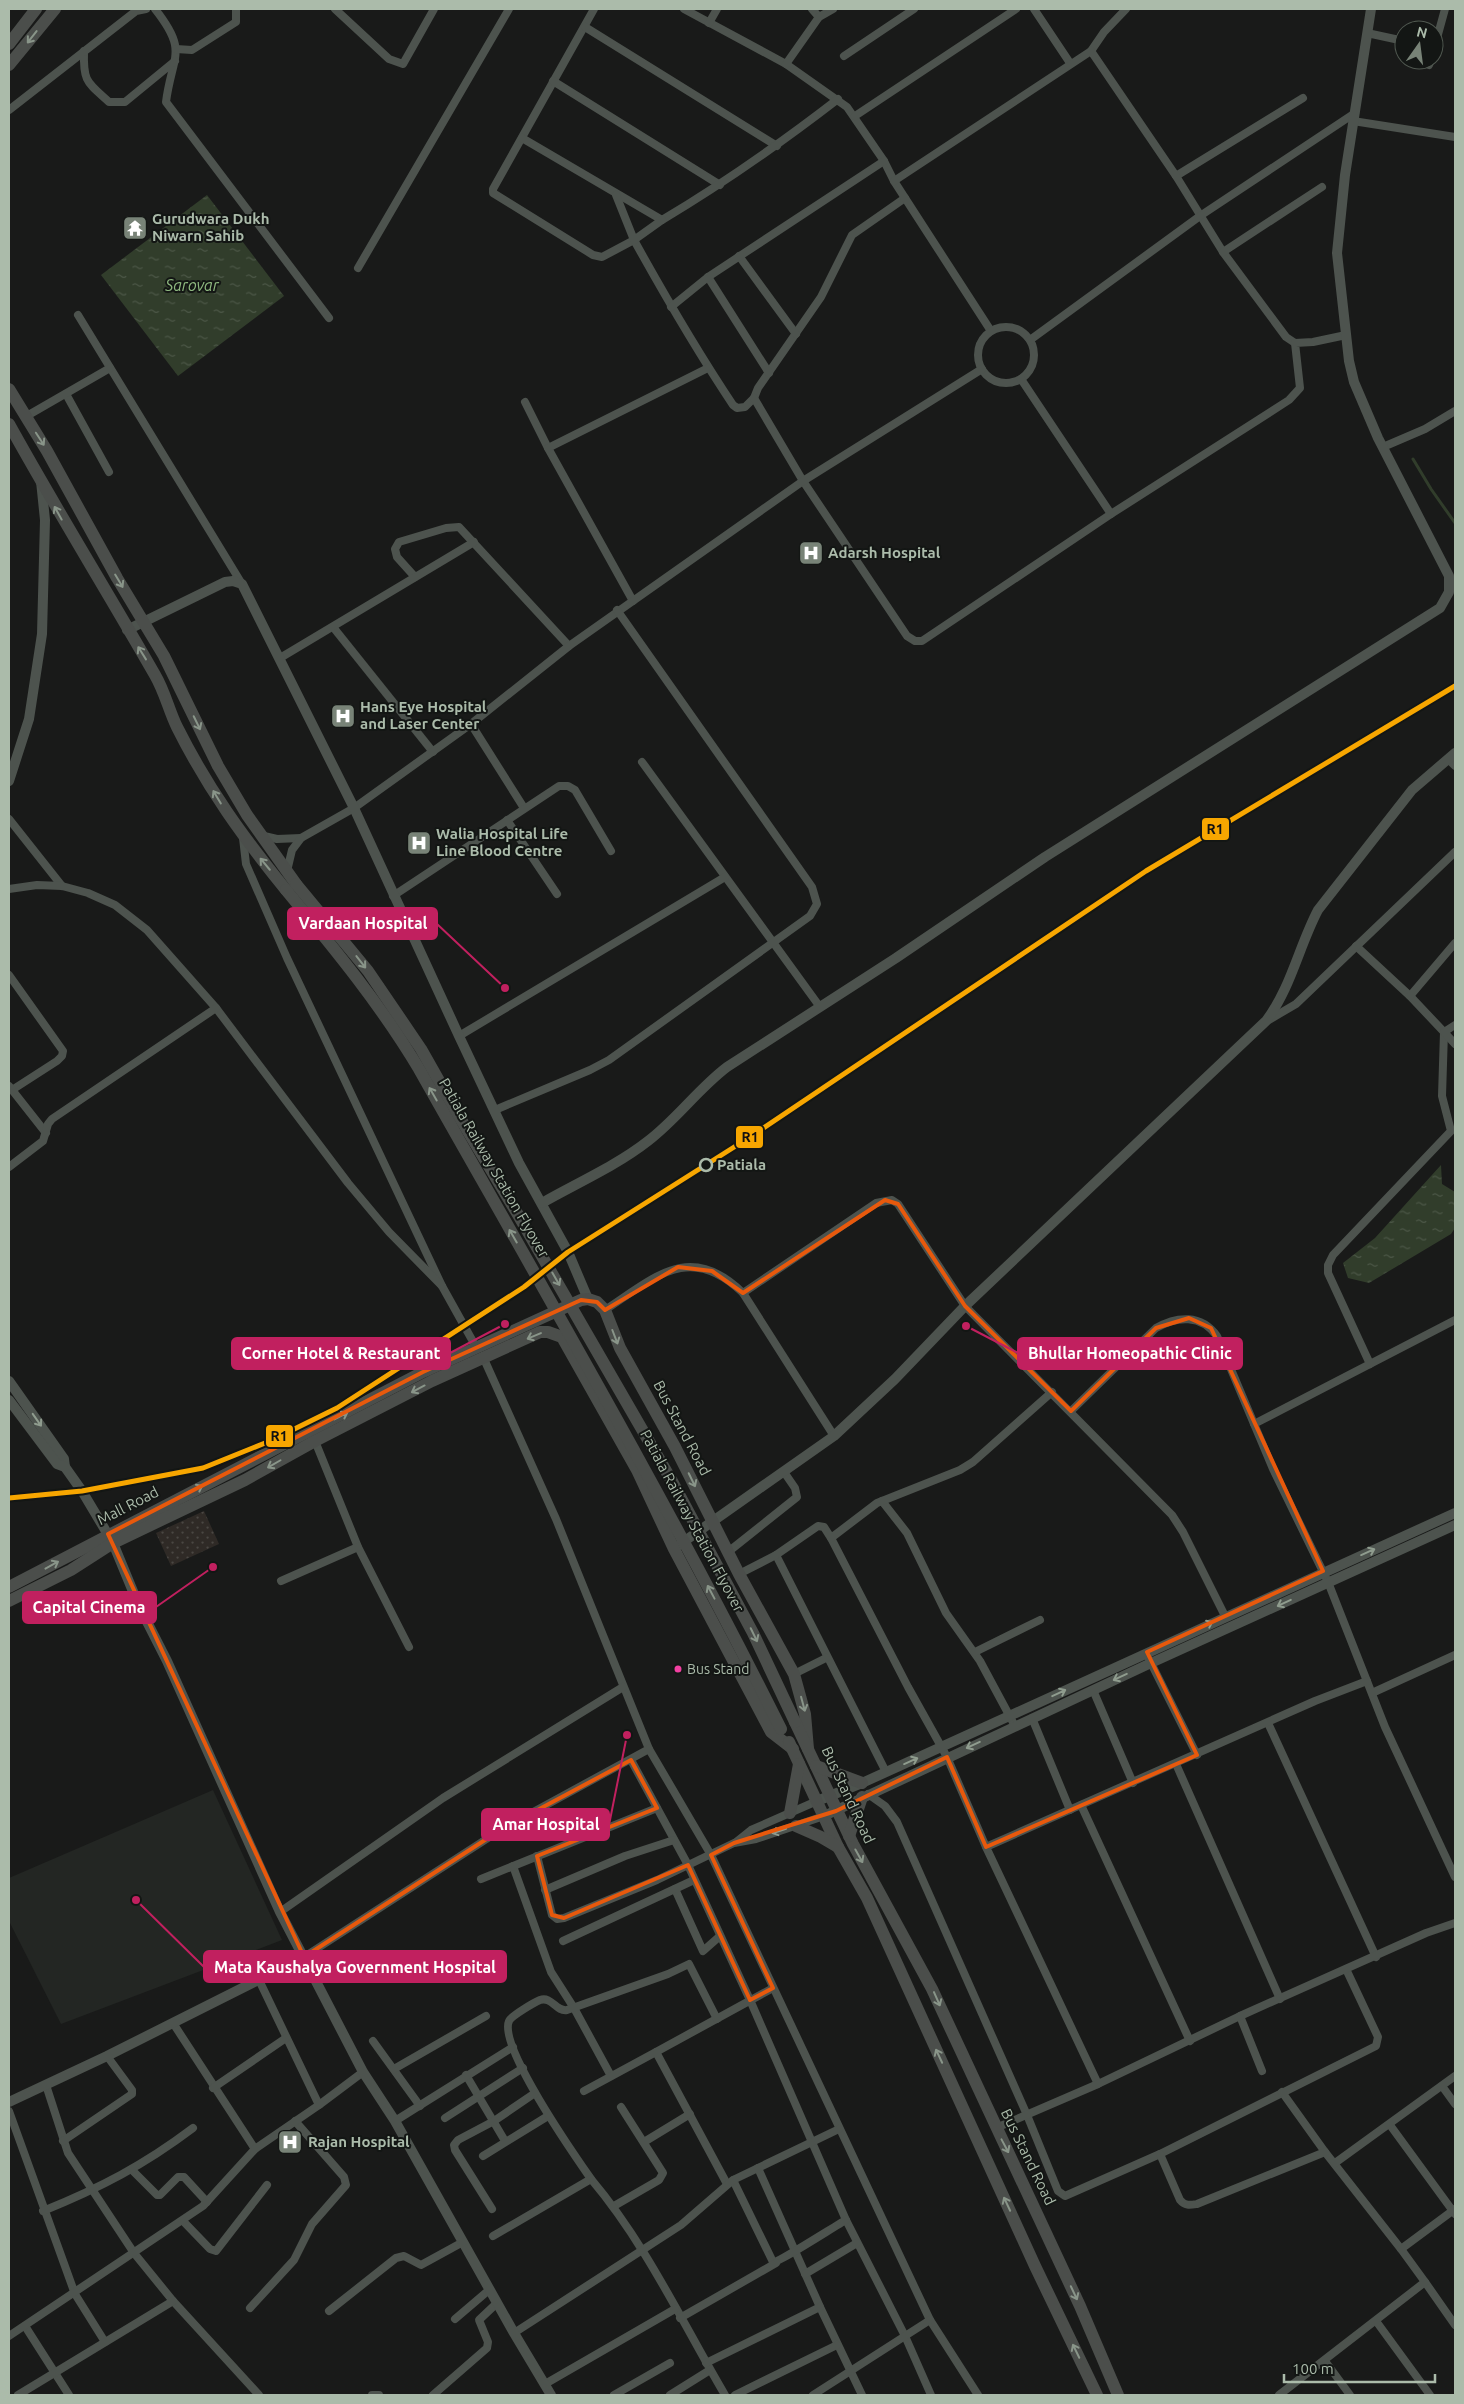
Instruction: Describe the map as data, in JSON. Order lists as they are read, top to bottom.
{
  "streets": {
    "main road": ["Patiala Railway Station Flyover", "Bus Stand Road", "Mall Road"]
  },
  "crossings": [
    ["Patiala Railway Station Flyover", "Bus Stand Road"]
  ],
  "water": ["Sarovar"],
  "places": {
    "temple": ["Gurudwara Dukh Niwarn Sahib"],
    "hospital": [
      "Adarsh Hospital",
      "Hans Eye Hospital and Laser Center",
      "Walia Hospital Life Line Blood Centre",
      "Rajan Hospital"
    ],
    "other": [
      "Vardaan Hospital",
      "Patiala",
      "Corner Hotel & Restaurant",
      "Bhullar Homeopathic Clinic",
      "Capital Cinema",
      "Bus Stand",
      "Amar Hospital",
      "Mata Kaushalya Government Hospital"
    ]
  },
  "lines": ["transit line R1"],
  "scale_bar": "100 m",
  "north": "top"
}
